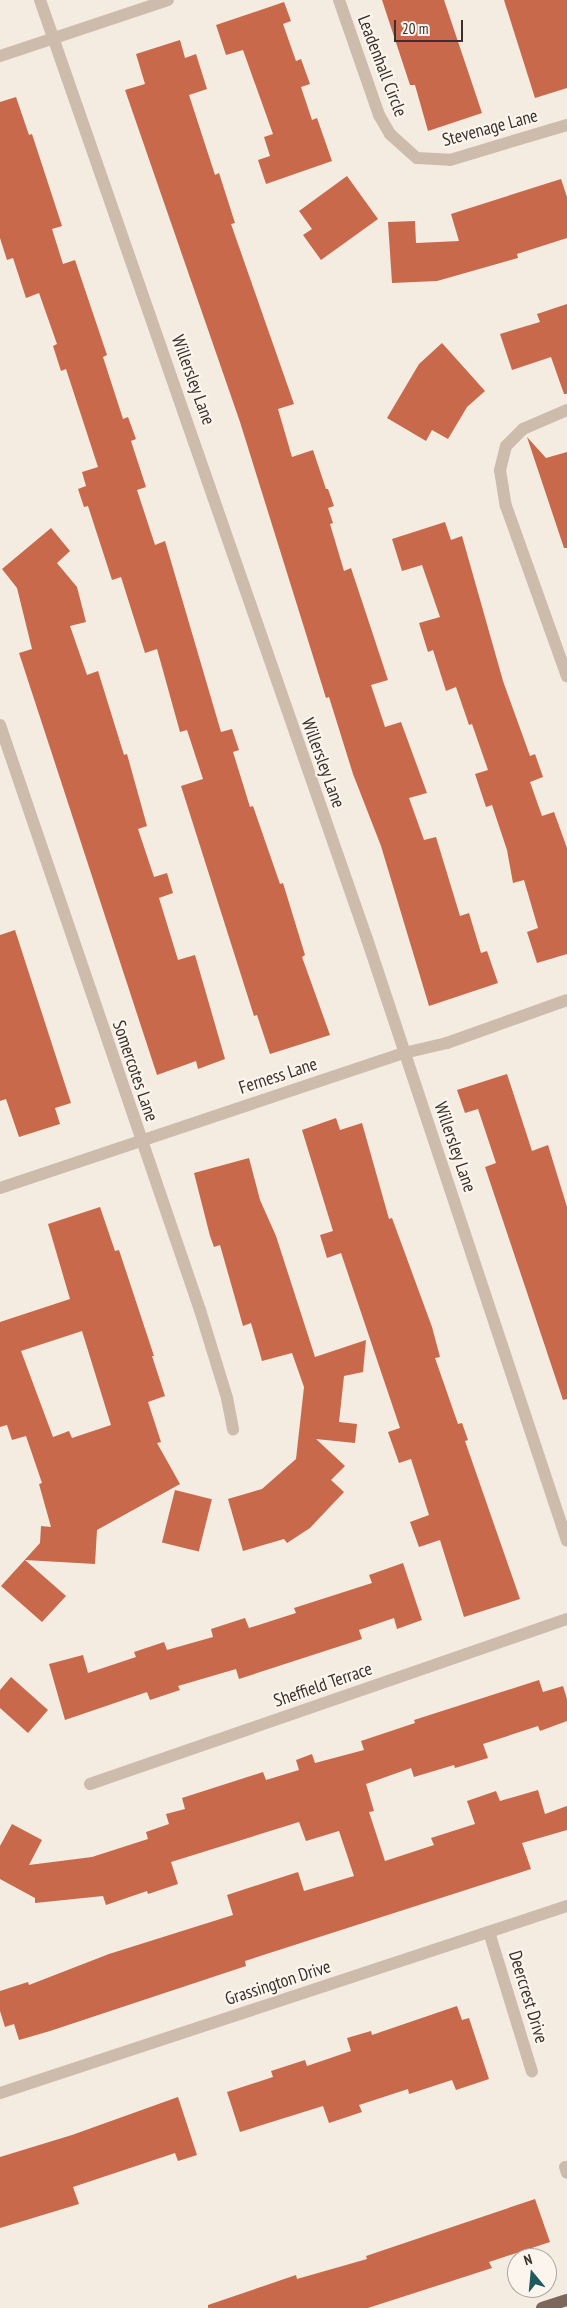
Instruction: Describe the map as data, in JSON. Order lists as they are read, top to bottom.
{
  "streets": {
    "street": [
      "Leadenhall Circle",
      "Stevenage Lane",
      "Willersley Lane",
      "Somercotes Lane",
      "Ferness Lane",
      "Sheffield Terrace",
      "Grassington Drive",
      "Deercrest Drive"
    ]
  },
  "crossings": [
    ["Leadenhall Circle", "Stevenage Lane"],
    ["Willersley Lane", "Ferness Lane"],
    ["Somercotes Lane", "Ferness Lane"],
    ["Grassington Drive", "Deercrest Drive"]
  ],
  "scale_bar": "20 m",
  "north": "top"
}
